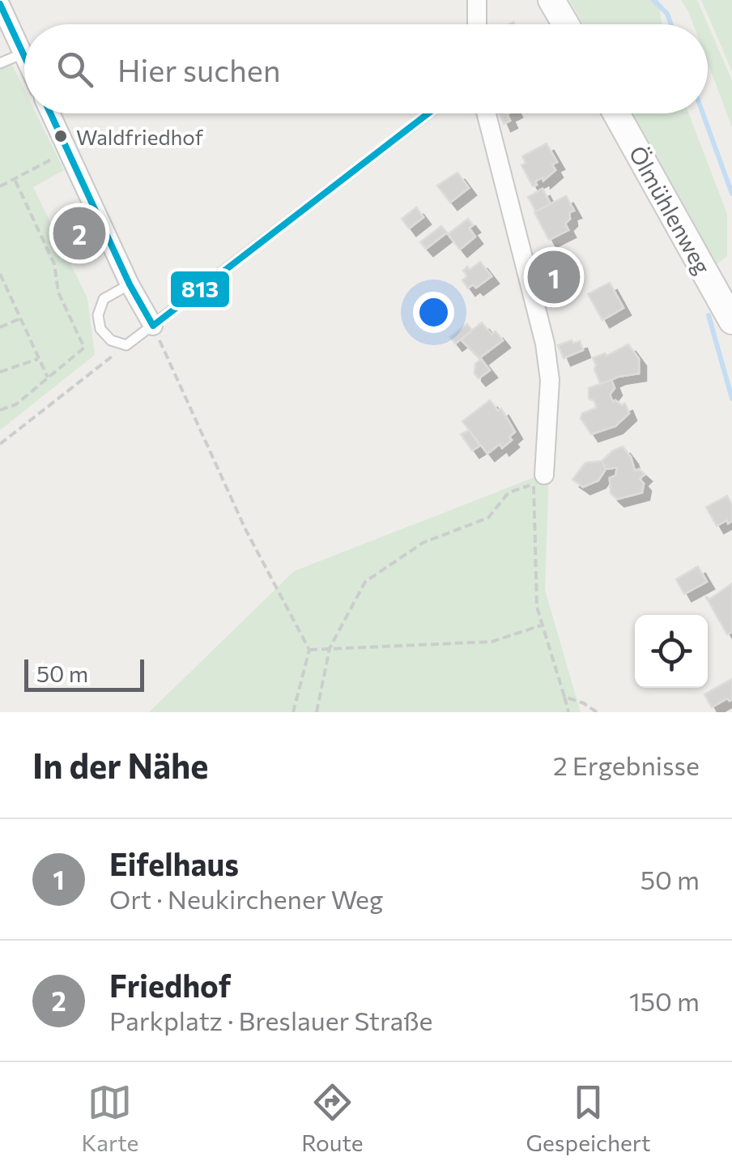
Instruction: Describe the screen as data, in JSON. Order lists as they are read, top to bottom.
{
  "streets": {
    "main road": ["Ölmühlenweg"]
  },
  "places": ["Waldfriedhof"],
  "lines": ["transit line 813"],
  "scale_bar": "50 m",
  "page": {
    "search": "Hier suchen",
    "pins": ["2", "1"],
    "scale": "50 m",
    "heading": ["In der Nähe", "2 Ergebnisse"],
    "list": [
      {
        "mark": "1",
        "name": "Eifelhaus",
        "note": "Ort · Neukirchener Weg",
        "value": "50 m"
      },
      {
        "mark": "2",
        "name": "Friedhof",
        "note": "Parkplatz · Breslauer Straße",
        "value": "150 m"
      }
    ],
    "nav": ["Karte", "Route", "Gespeichert"]
  }
}
